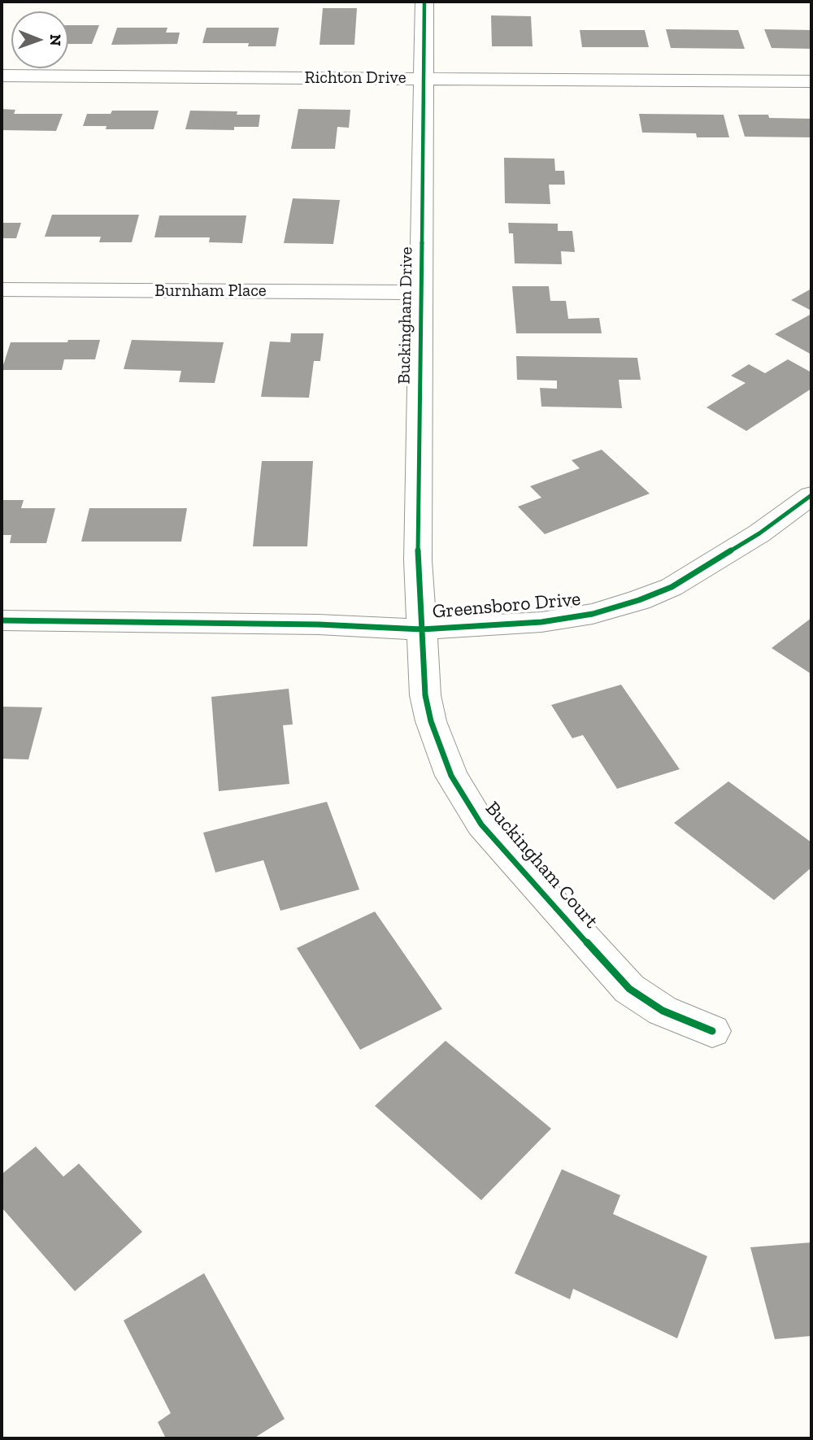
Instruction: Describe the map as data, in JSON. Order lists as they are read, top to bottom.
{
  "streets": {
    "street": [
      "Richton Drive",
      "Burnham Place",
      "Buckingham Drive",
      "Greensboro Drive",
      "Buckingham Court"
    ]
  },
  "crossings": [
    ["Richton Drive", "Buckingham Drive"],
    ["Burnham Place", "Buckingham Drive"],
    ["Buckingham Drive", "Greensboro Drive"],
    ["Buckingham Drive", "Buckingham Court"],
    ["Greensboro Drive", "Buckingham Court"]
  ],
  "north": "right"
}
